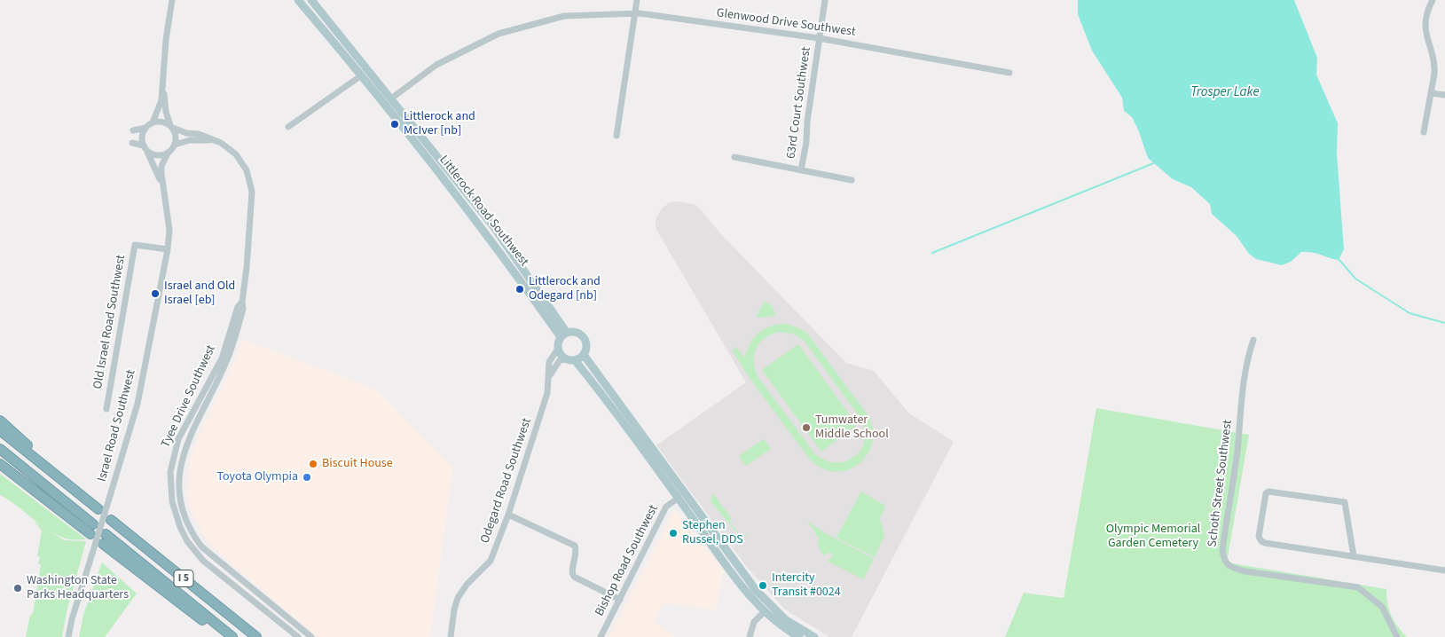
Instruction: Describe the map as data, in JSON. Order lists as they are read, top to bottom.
{
  "streets": {
    "highway": ["I 5"],
    "main road": ["Littlerock Road Southwest"],
    "street": [
      "Glenwood Drive Southwest",
      "63rd Court Southwest",
      "Old Israel Road Southwest",
      "Tyee Drive Southwest",
      "Israel Road Southwest",
      "Odegard Road Southwest",
      "Schoth Street Southwest",
      "Bishop Road Southwest"
    ]
  },
  "crossings": [
    ["Glenwood Drive Southwest", "63rd Court Southwest"],
    ["Glenwood Drive Southwest", "Littlerock Road Southwest"],
    ["Littlerock Road Southwest", "Odegard Road Southwest"],
    ["Old Israel Road Southwest", "Israel Road Southwest"],
    ["Tyee Drive Southwest", "Israel Road Southwest"]
  ],
  "water": ["Trosper Lake"],
  "parks": ["Olympic Memorial Garden Cemetery"],
  "places": [
    "Littlerock and McIver [nb]",
    "Littlerock and Odegard [nb]",
    "Israel and Old Israel [eb]",
    "Tumwater Middle School",
    "Biscuit House",
    "Toyota Olympia",
    "Stephen Russel, DDS",
    "Intercity Transit #0024",
    "Washington State Parks Headquarters"
  ]
}
